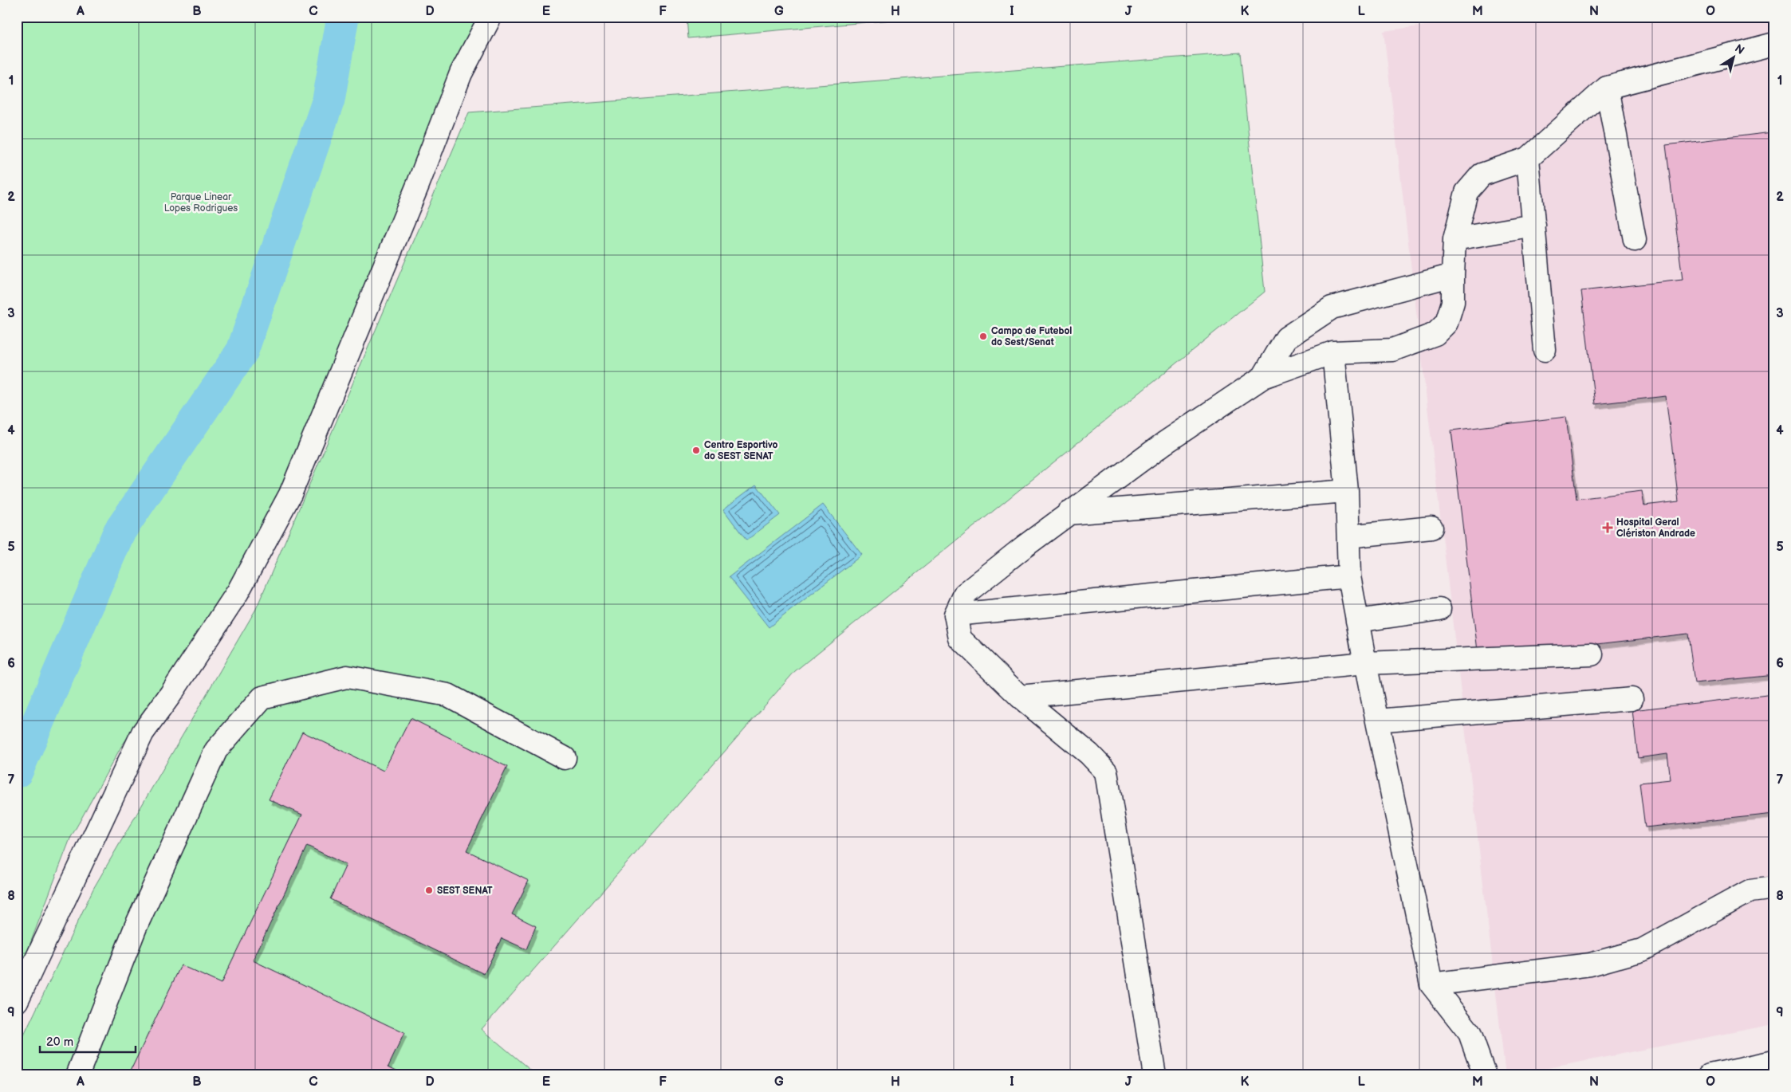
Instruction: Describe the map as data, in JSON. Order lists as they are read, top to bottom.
{
  "parks": ["Parque Linear Lopes Rodrigues"],
  "places": {
    "other": ["Campo de Futebol do Sest/Senat", "Centro Esportivo do SEST SENAT", "SEST SENAT"],
    "health": ["Hospital Geral Clériston Andrade"]
  },
  "scale_bar": "20 m",
  "north": "top right",
  "grid": {
    "columns": [
      "A",
      "B",
      "C",
      "D",
      "E",
      "F",
      "G",
      "H",
      "I",
      "J",
      "K",
      "L",
      "M",
      "N",
      "O"
    ],
    "rows": [
      "1",
      "2",
      "3",
      "4",
      "5",
      "6",
      "7",
      "8",
      "9"
    ]
  }
}
